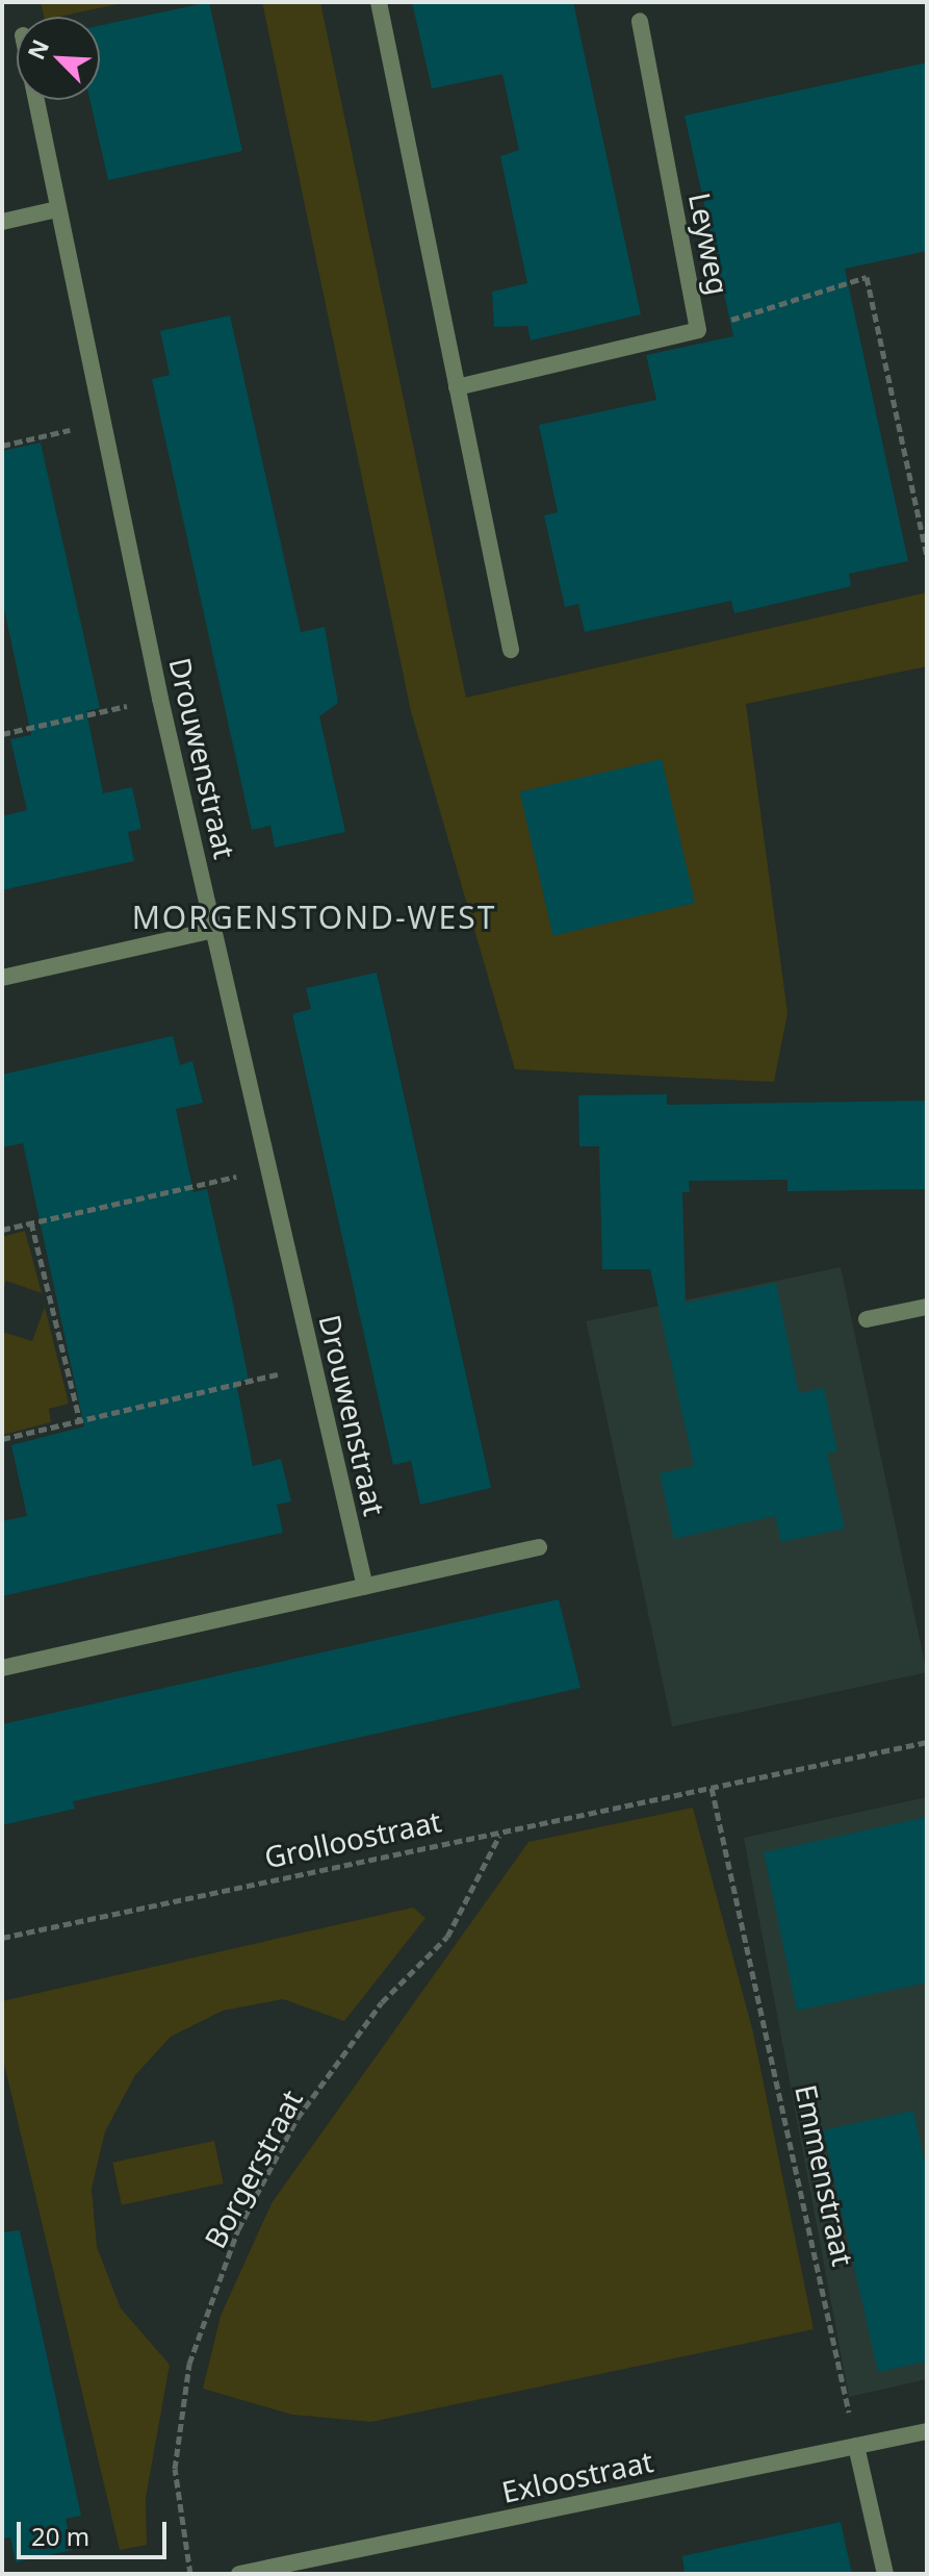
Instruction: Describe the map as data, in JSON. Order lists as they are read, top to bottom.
{
  "streets": {
    "street": ["Leyweg", "Drouwenstraat", "Exloostraat"],
    "path": ["Grolloostraat", "Borgerstraat", "Emmenstraat"]
  },
  "crossings": [
    ["Grolloostraat", "Borgerstraat"],
    ["Grolloostraat", "Emmenstraat"],
    ["Emmenstraat", "Exloostraat"]
  ],
  "districts": ["MORGENSTOND-WEST"],
  "scale_bar": "20 m",
  "north": "top left"
}
